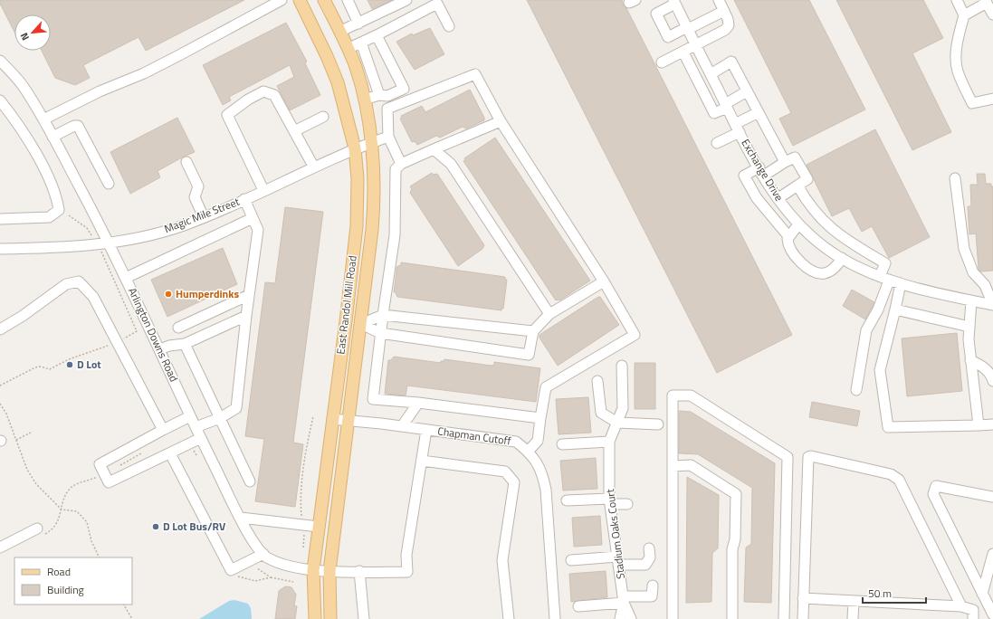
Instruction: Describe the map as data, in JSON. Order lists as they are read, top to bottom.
{
  "streets": {
    "main road": ["East Randol Mill Road"],
    "street": [
      "Exchange Drive",
      "Magic Mile Street",
      "Arlington Downs Road",
      "Chapman Cutoff",
      "Stadium Oaks Court"
    ]
  },
  "crossings": [
    ["Magic Mile Street", "East Randol Mill Road"],
    ["Magic Mile Street", "Arlington Downs Road"],
    ["East Randol Mill Road", "Arlington Downs Road"],
    ["East Randol Mill Road", "Chapman Cutoff"]
  ],
  "places": ["Humperdinks", "D Lot", "D Lot Bus/RV"],
  "legend": ["Road", "Building"],
  "scale_bar": "50 m",
  "north": "bottom left"
}
